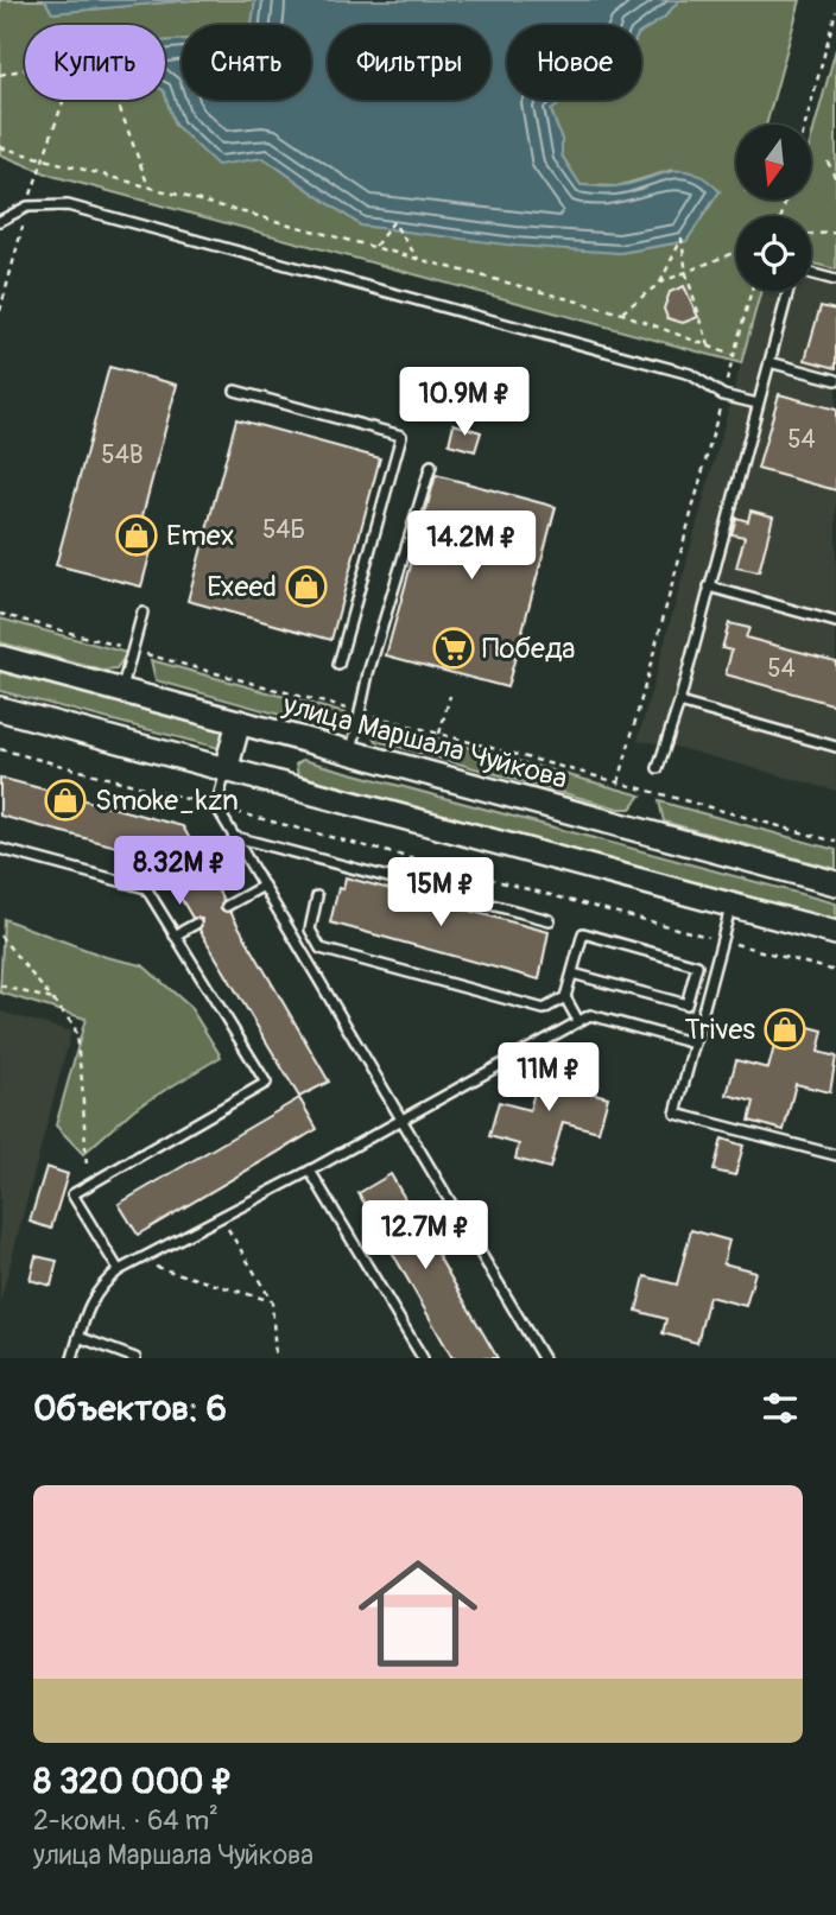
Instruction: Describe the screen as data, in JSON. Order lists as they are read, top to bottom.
{
  "streets": {
    "main road": ["улица Маршала Чуйкова"]
  },
  "places": {
    "shop": [
      "Emex",
      "Exeed",
      "Smoke_kzn",
      "Trives"
    ],
    "supermarket": ["Победа"]
  },
  "house_numbers": [
    "54",
    "54В",
    "54Б",
    "54"
  ],
  "north": "bottom",
  "page": {
    "chip": [
      "Купить",
      "Снять",
      "Фильтры",
      "Новое"
    ],
    "price": [
      "10.9M ₽",
      "14.2M ₽",
      "8.32M ₽",
      "15M ₽",
      "11M ₽",
      "12.7M ₽"
    ],
    "heading": "Объектов: 6",
    "list": [
      {
        "name": "8 320 000 ₽",
        "note": "2-комн. · 64 m² · улица Маршала Чуйкова"
      }
    ]
  }
}
